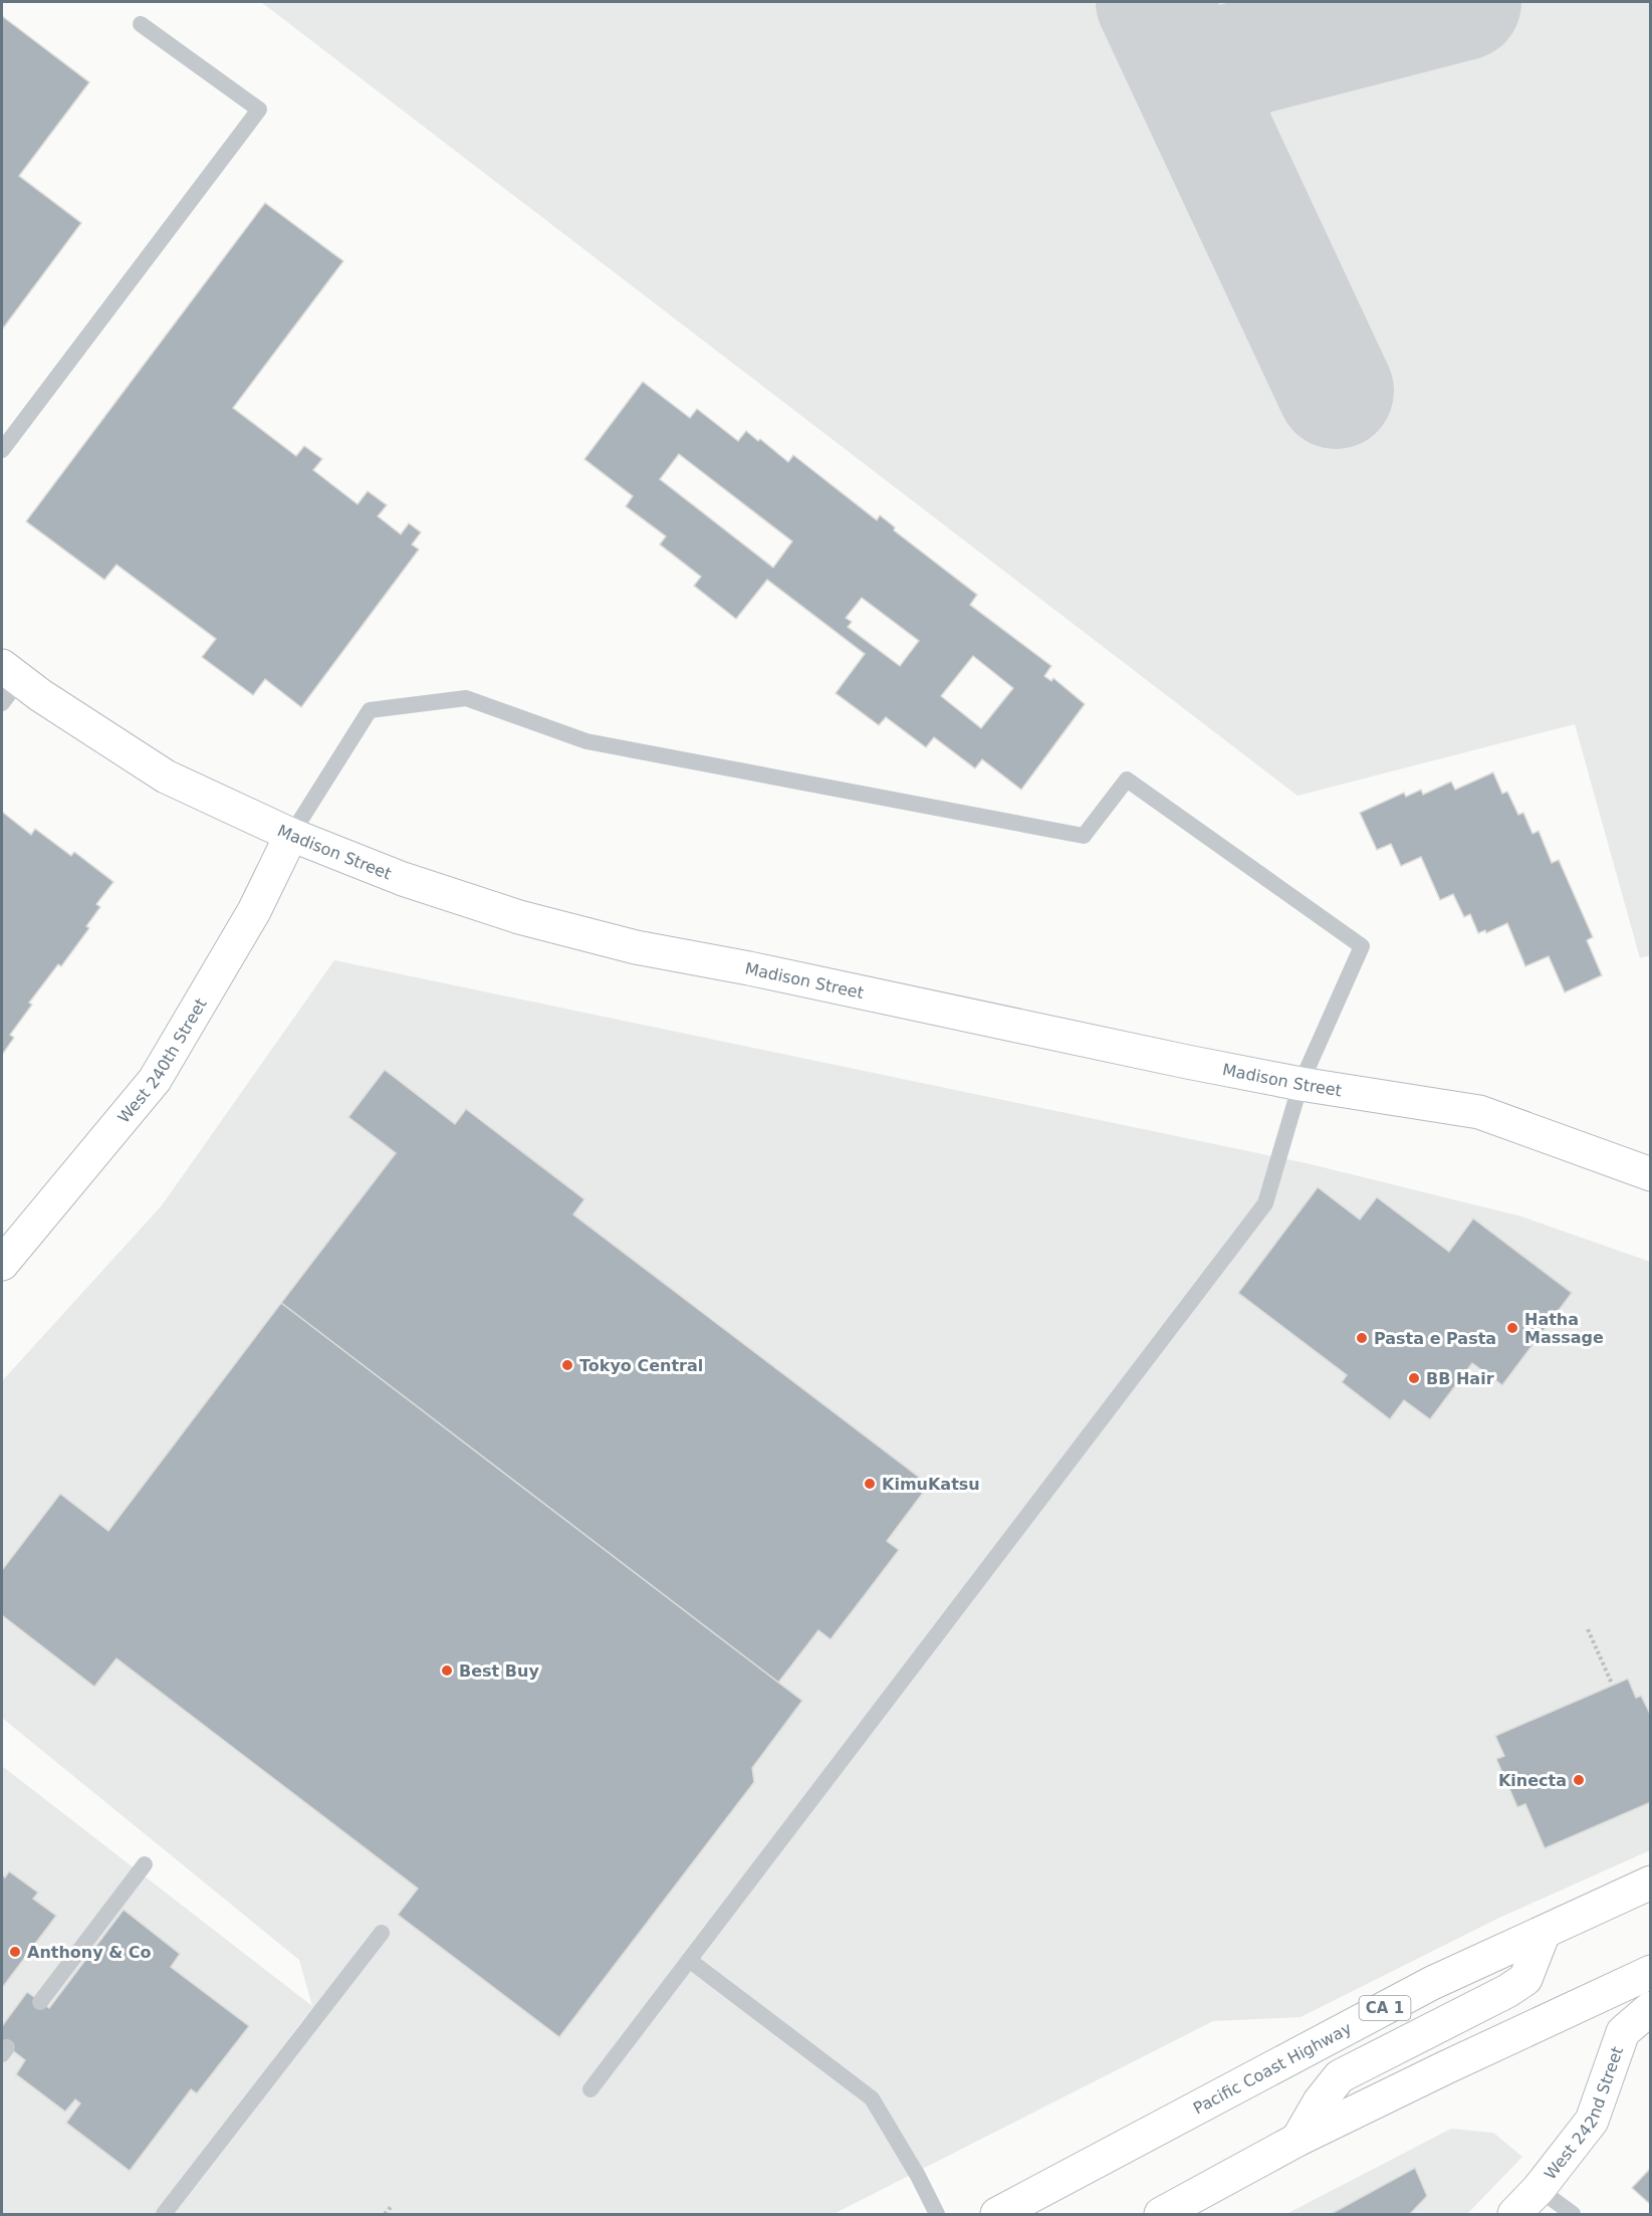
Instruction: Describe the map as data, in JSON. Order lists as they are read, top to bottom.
{
  "streets": {
    "main road": [
      "Madison Street",
      "West 240th Street",
      "CA 1",
      "Pacific Coast Highway",
      "West 242nd Street"
    ]
  },
  "crossings": [
    ["Madison Street", "West 240th Street"]
  ],
  "places": [
    "Hatha Massage",
    "Pasta e Pasta",
    "Tokyo Central",
    "BB Hair",
    "KimuKatsu",
    "Best Buy",
    "Kinecta",
    "Anthony & Co"
  ]
}
